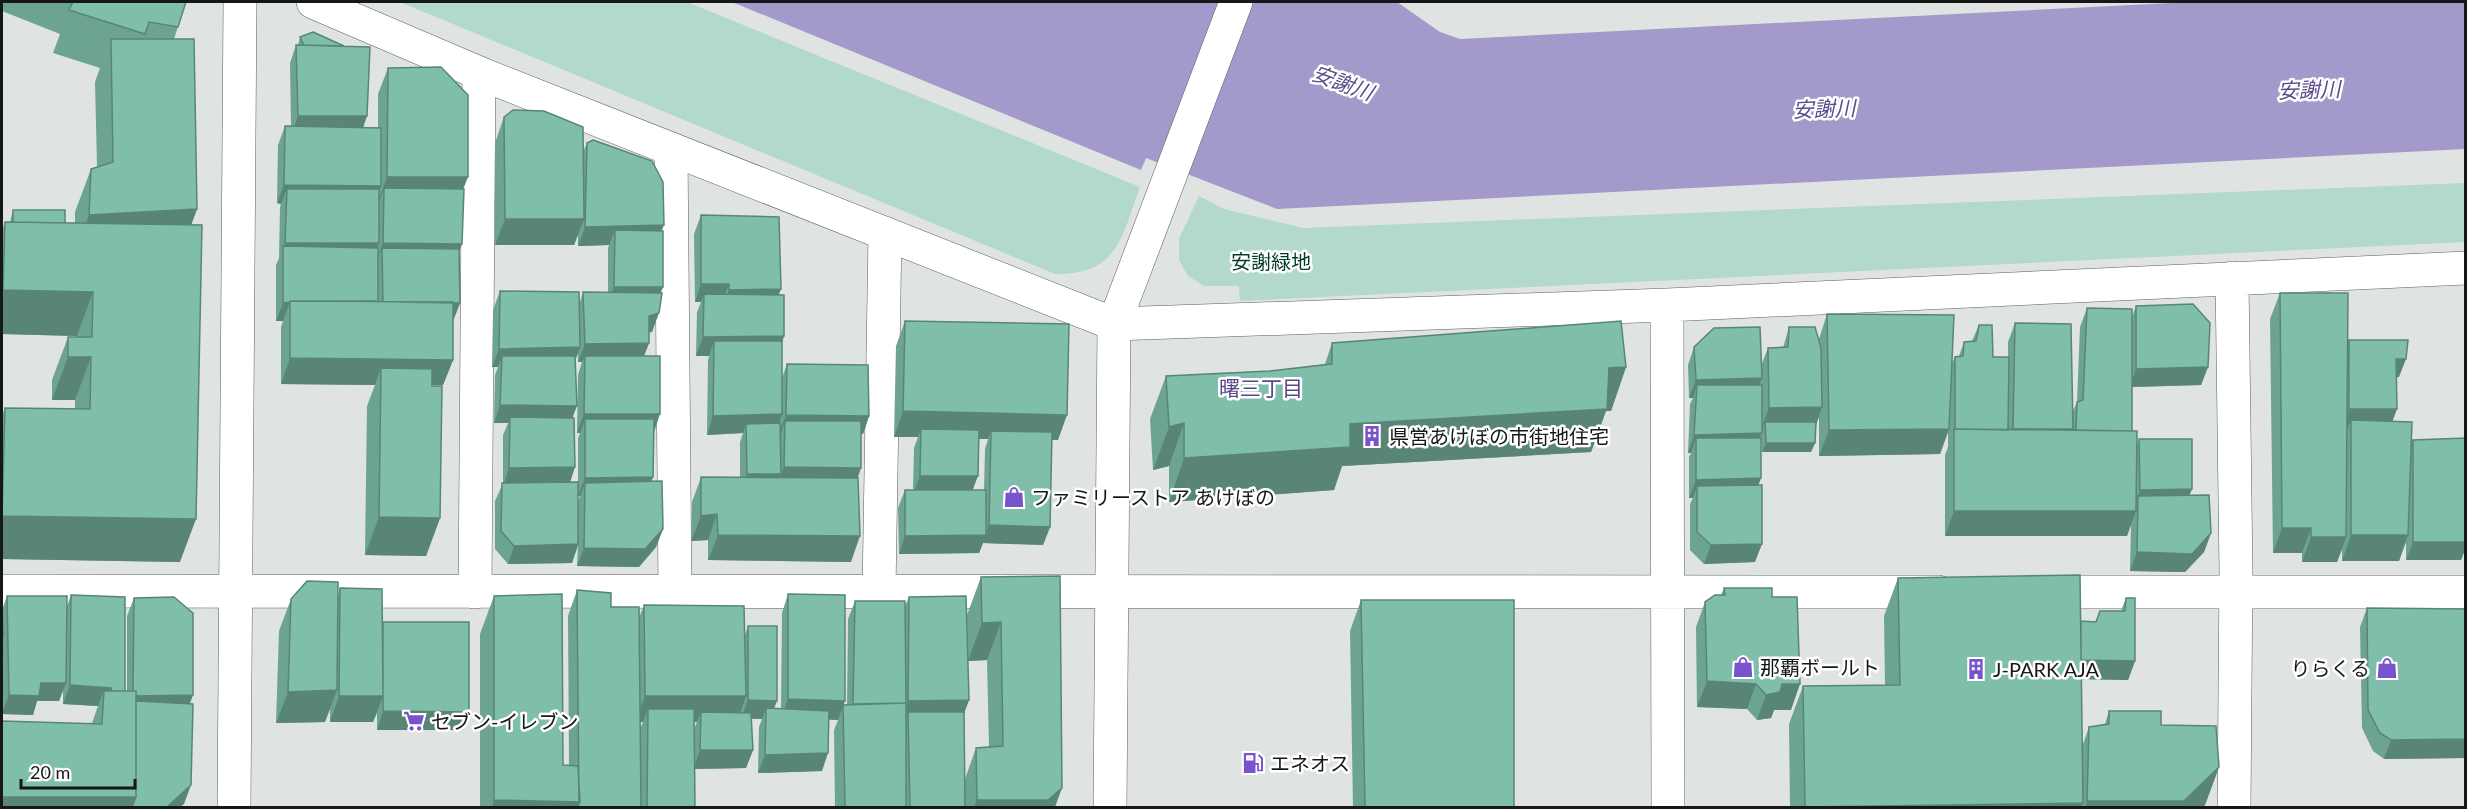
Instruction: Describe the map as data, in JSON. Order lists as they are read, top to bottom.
{
  "districts": ["曙三丁目"],
  "water": ["安謝川"],
  "parks": ["安謝緑地"],
  "places": {
    "building": ["県営あけぼの市街地住宅", "J-PARK AJA"],
    "shop": ["ファミリーストア あけぼの", "那覇ボールト", "りらくる"],
    "supermarket": ["セブン-イレブン"],
    "fuel station": ["エネオス"]
  },
  "scale_bar": "20 m"
}
